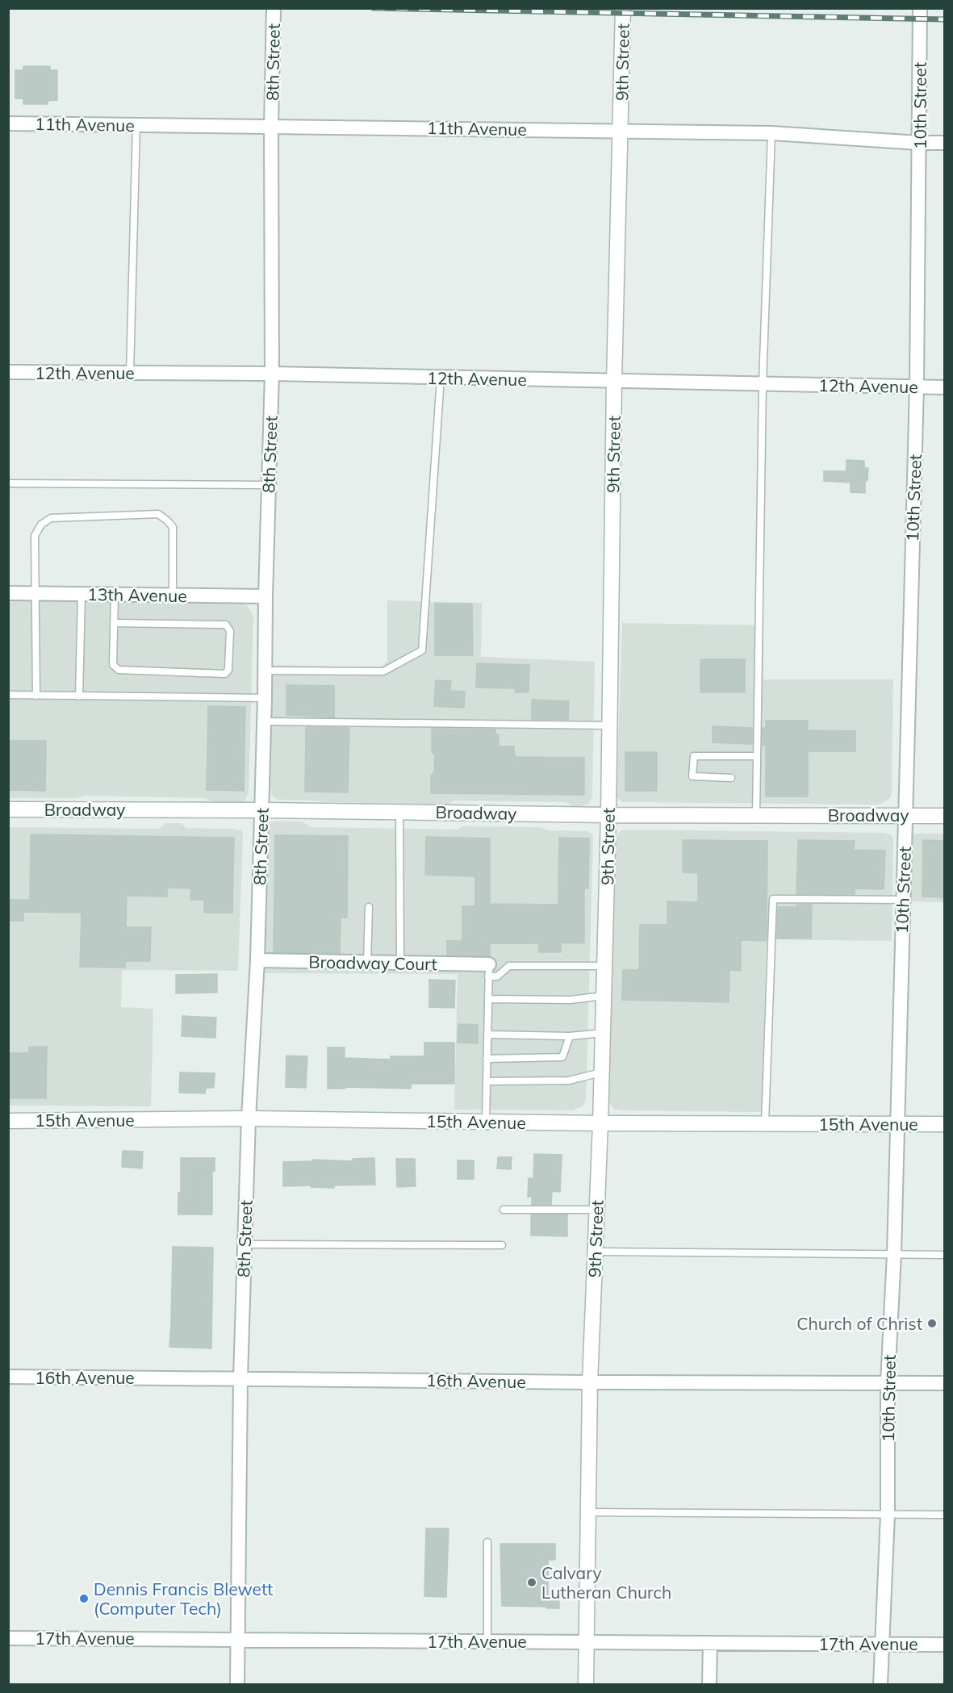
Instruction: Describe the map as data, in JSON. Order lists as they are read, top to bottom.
{
  "streets": {
    "street": [
      "8th Street",
      "9th Street",
      "10th Street",
      "11th Avenue",
      "12th Avenue",
      "13th Avenue",
      "Broadway",
      "Broadway Court",
      "15th Avenue",
      "16th Avenue",
      "17th Avenue"
    ]
  },
  "crossings": [
    ["8th Street", "11th Avenue"],
    ["8th Street", "12th Avenue"],
    ["8th Street", "13th Avenue"],
    ["8th Street", "Broadway"],
    ["8th Street", "Broadway Court"],
    ["8th Street", "15th Avenue"],
    ["8th Street", "16th Avenue"],
    ["8th Street", "17th Avenue"],
    ["9th Street", "11th Avenue"],
    ["9th Street", "12th Avenue"],
    ["9th Street", "Broadway"],
    ["9th Street", "15th Avenue"],
    ["9th Street", "16th Avenue"],
    ["9th Street", "17th Avenue"],
    ["10th Street", "11th Avenue"],
    ["10th Street", "12th Avenue"],
    ["10th Street", "Broadway"],
    ["10th Street", "15th Avenue"],
    ["10th Street", "16th Avenue"],
    ["10th Street", "17th Avenue"]
  ],
  "places": ["Church of Christ", "Calvary Lutheran Church", "Dennis Francis Blewett (Computer Tech)"]
}
